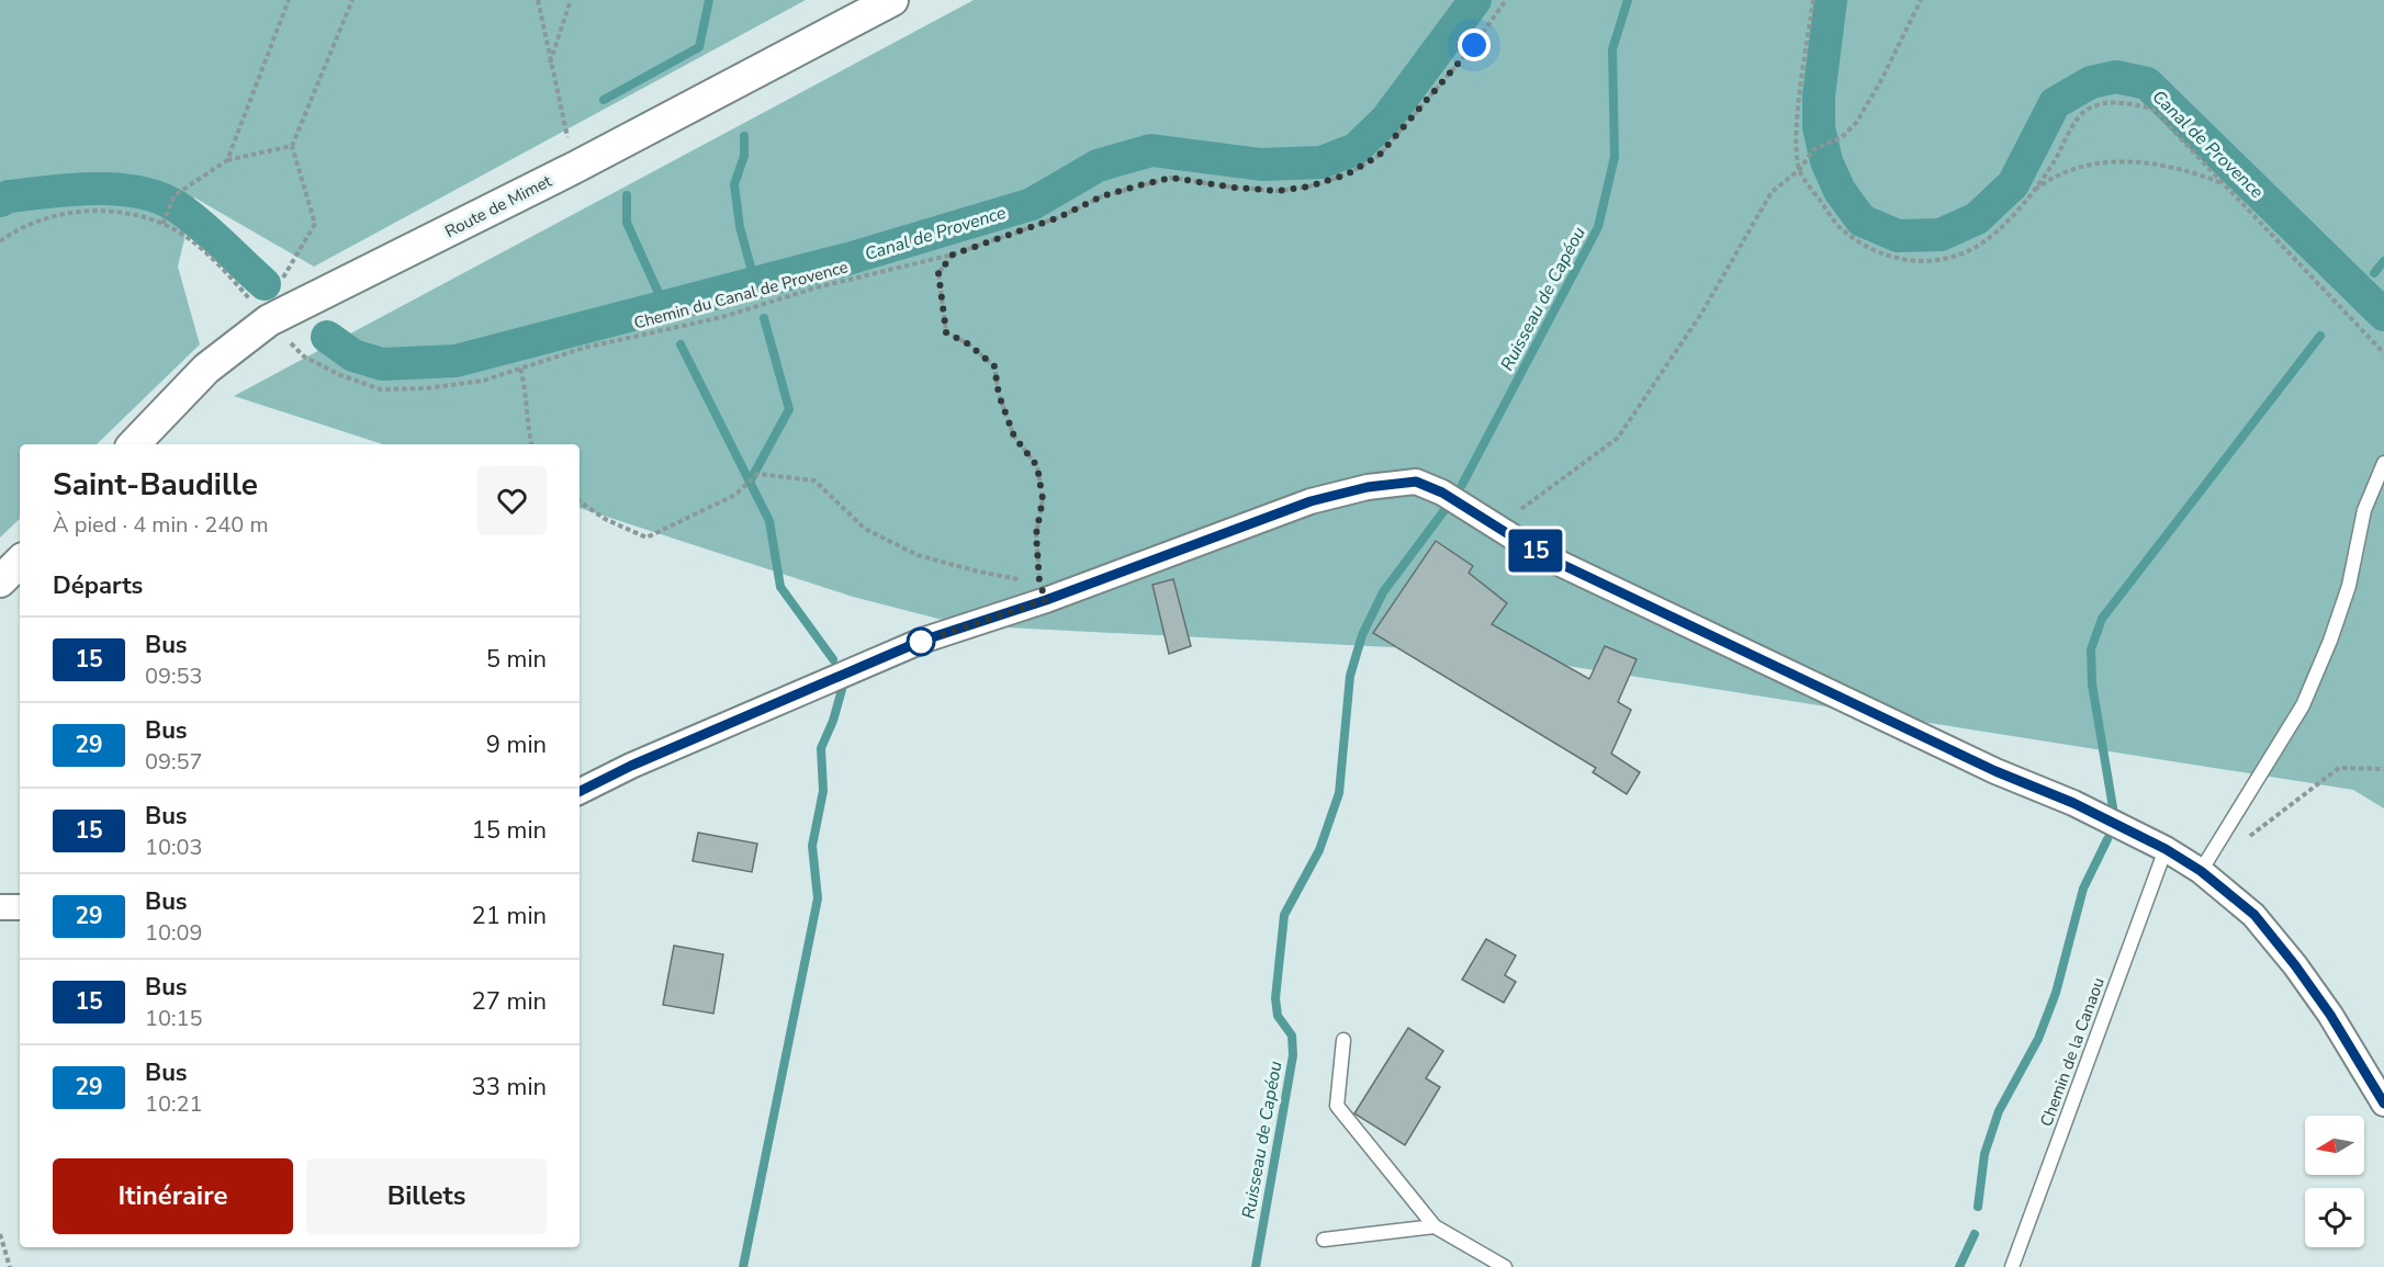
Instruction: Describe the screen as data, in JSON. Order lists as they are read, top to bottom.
{
  "streets": {
    "street": ["Route de Mimet"],
    "lane": ["Chemin de la Canaou"],
    "path": ["Chemin du Canal de Provence"]
  },
  "crossings": [
    ["Route de Mimet", "Chemin du Canal de Provence"]
  ],
  "water": ["Canal de Provence", "Ruisseau de Capéou"],
  "lines": ["bus line 15"],
  "north": "left",
  "page": {
    "on_map": "15",
    "heading": [
      ["Saint-Baudille", "À pied · 4 min · 240 m"],
      "Départs"
    ],
    "list": [
      {
        "mark": "15",
        "name": "Bus",
        "note": "09:53",
        "value": "5 min"
      },
      {
        "mark": "29",
        "name": "Bus",
        "note": "09:57",
        "value": "9 min"
      },
      {
        "mark": "15",
        "name": "Bus",
        "note": "10:03",
        "value": "15 min"
      },
      {
        "mark": "29",
        "name": "Bus",
        "note": "10:09",
        "value": "21 min"
      },
      {
        "mark": "15",
        "name": "Bus",
        "note": "10:15",
        "value": "27 min"
      },
      {
        "mark": "29",
        "name": "Bus",
        "note": "10:21",
        "value": "33 min"
      }
    ],
    "buttons": ["Itinéraire", "Billets"]
  }
}
